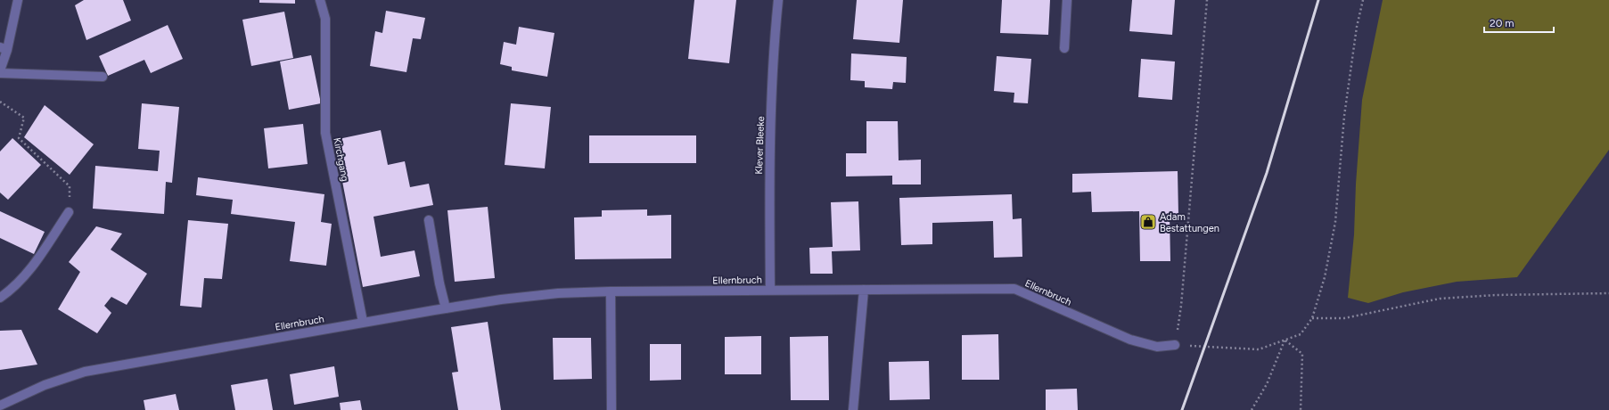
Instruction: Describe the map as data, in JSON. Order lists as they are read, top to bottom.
{
  "streets": {
    "street": ["Klever Bleeke", "Kirchgang", "Ellernbruch"]
  },
  "crossings": [
    ["Klever Bleeke", "Ellernbruch"],
    ["Kirchgang", "Ellernbruch"]
  ],
  "places": {
    "shop": ["Adam Bestattungen"]
  },
  "scale_bar": "20 m"
}
